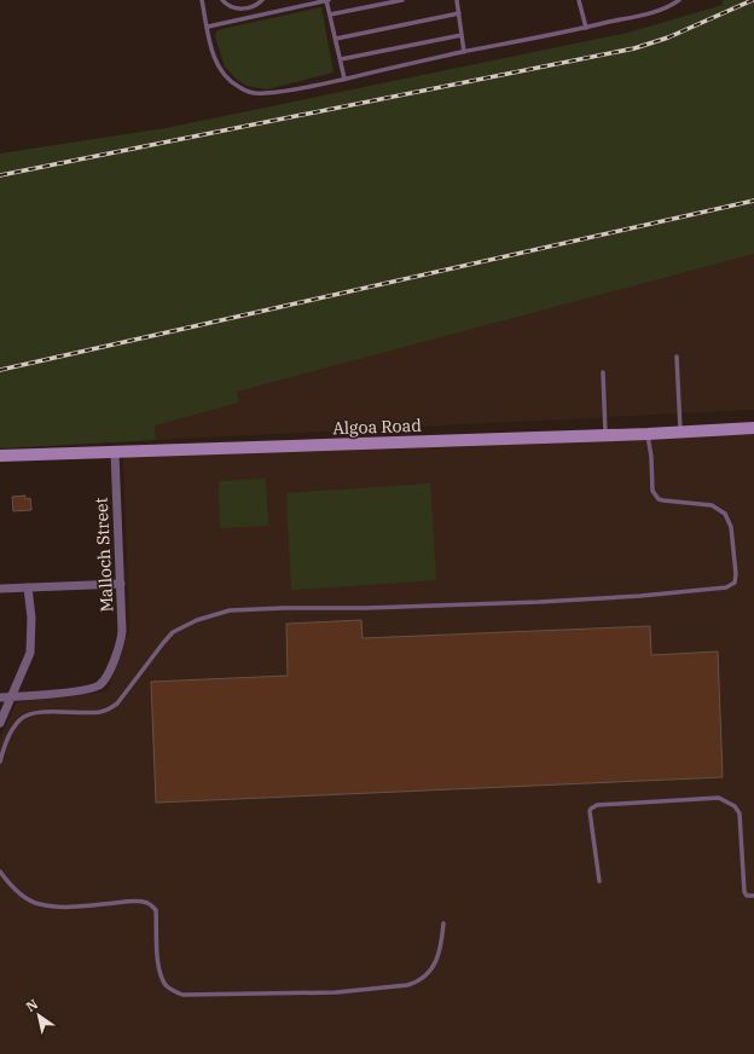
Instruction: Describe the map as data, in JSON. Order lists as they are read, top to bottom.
{
  "streets": {
    "street": ["Algoa Road", "Malloch Street"]
  },
  "crossings": [
    ["Algoa Road", "Malloch Street"]
  ],
  "north": "top left"
}
